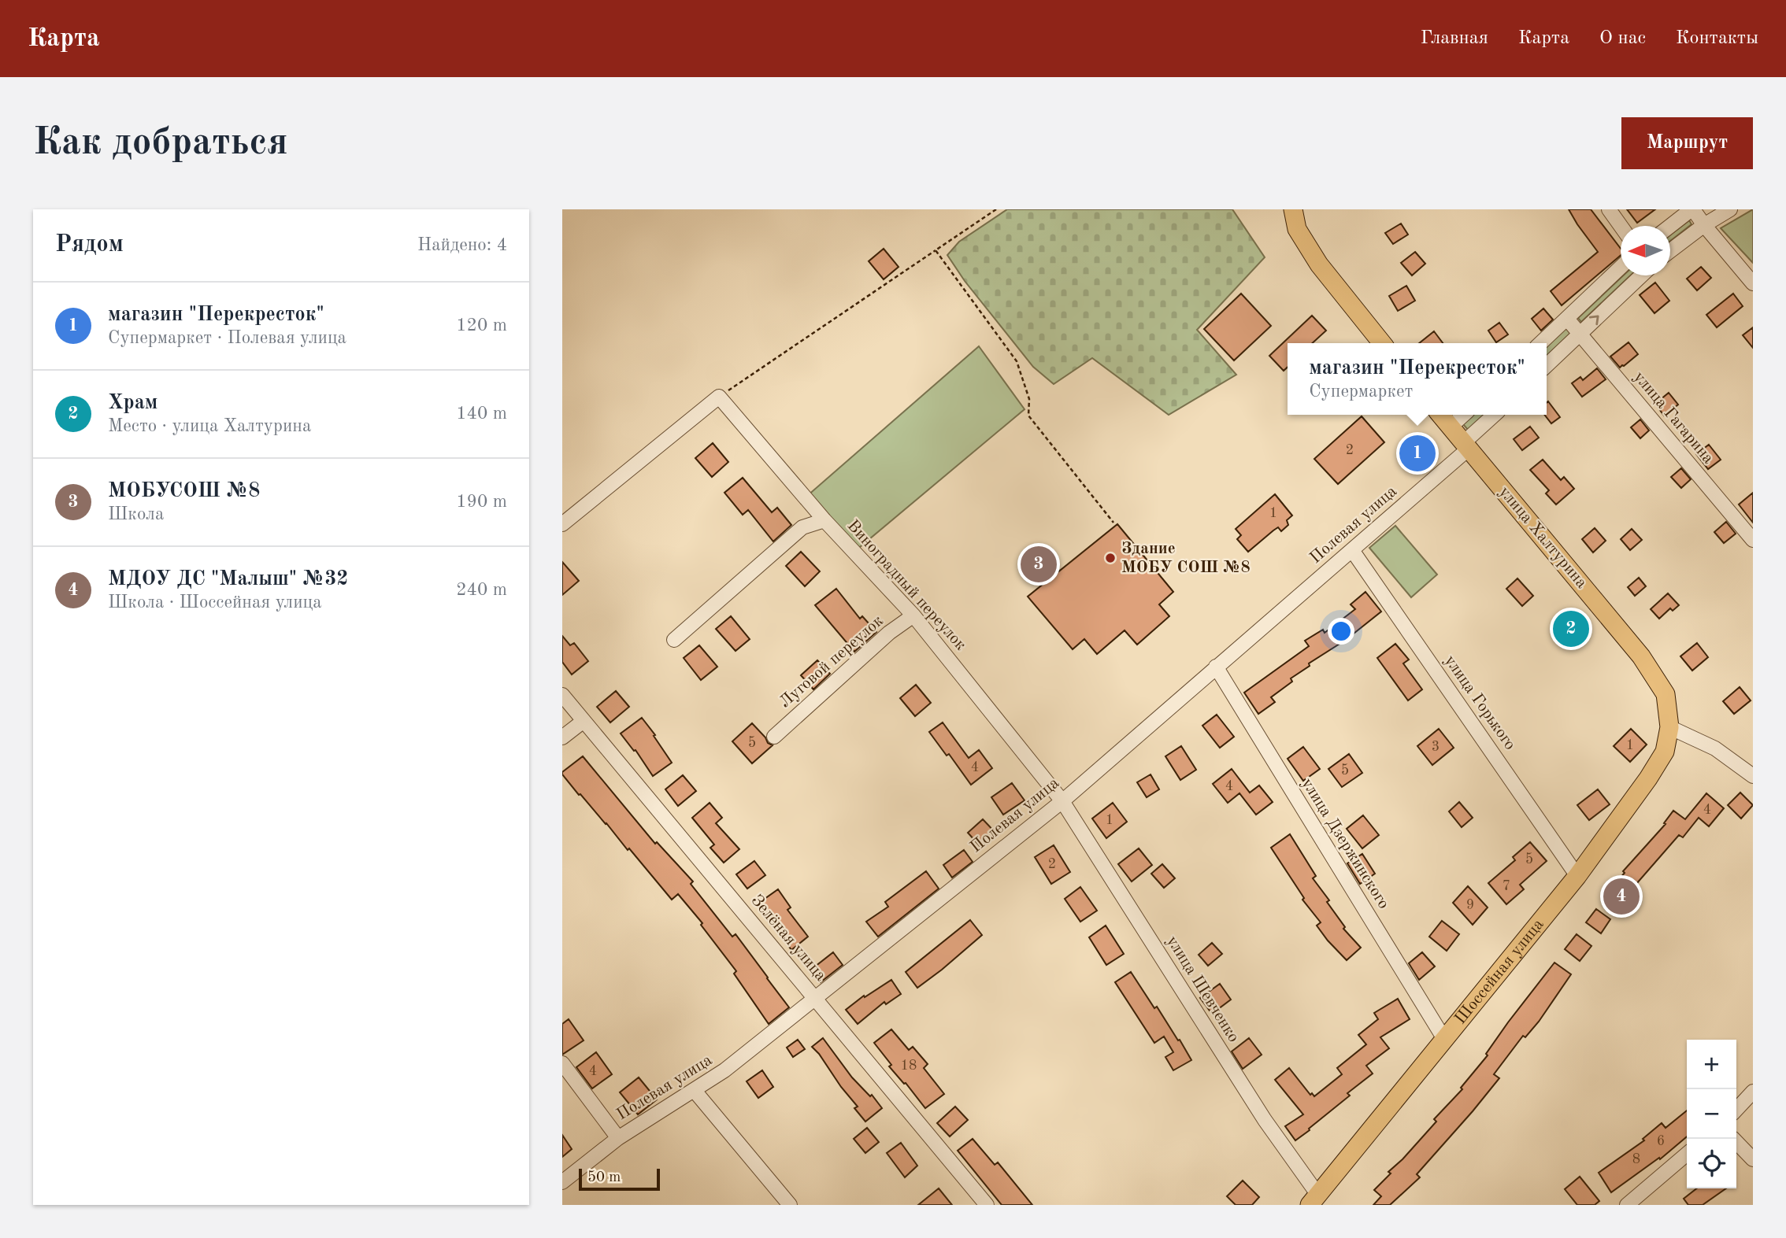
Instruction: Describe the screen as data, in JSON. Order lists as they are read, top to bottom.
{
  "streets": {
    "main road": ["улица Халтурина", "Шоссейная улица"],
    "street": [
      "улица Гагарина",
      "Полевая улица",
      "Виноградный переулок",
      "Луговой переулок",
      "улица Горького",
      "улица Дзержинского",
      "Зелёная улица",
      "улица Шевченко"
    ]
  },
  "crossings": [
    ["Полевая улица", "улица Халтурина"],
    ["Полевая улица", "Виноградный переулок"],
    ["Полевая улица", "улица Горького"],
    ["Полевая улица", "улица Дзержинского"],
    ["Полевая улица", "Зелёная улица"],
    ["Полевая улица", "улица Шевченко"],
    ["улица Халтурина", "Шоссейная улица"],
    ["Виноградный переулок", "Луговой переулок"],
    ["Виноградный переулок", "улица Шевченко"],
    ["улица Горького", "Шоссейная улица"],
    ["улица Дзержинского", "Шоссейная улица"],
    ["Шоссейная улица", "улица Шевченко"]
  ],
  "places": ["Здание МОБУ СОШ №8"],
  "house_numbers": [
    "2",
    "1",
    "5",
    "1",
    "3",
    "4",
    "5",
    "4",
    "4",
    "1",
    "5",
    "2",
    "7",
    "9",
    "18",
    "4",
    "6",
    "8"
  ],
  "scale_bar": "50 m",
  "north": "left",
  "page": {
    "header": "Карта",
    "nav": [
      "Главная",
      "Карта",
      "О нас",
      "Контакты"
    ],
    "buttons": "Маршрут",
    "title": "Как добраться",
    "heading": ["Рядом", "Найдено: 4"],
    "list": [
      {
        "mark": "1",
        "name": "магазин \"Перекресток\"",
        "note": "Супермаркет · Полевая улица",
        "value": "120 m"
      },
      {
        "mark": "2",
        "name": "Храм",
        "note": "Место · улица Халтурина",
        "value": "140 m"
      },
      {
        "mark": "3",
        "name": "МОБУСОШ №8",
        "note": "Школа",
        "value": "190 m"
      },
      {
        "mark": "4",
        "name": "МДОУ ДС \"Малыш\" №32",
        "note": "Школа · Шоссейная улица",
        "value": "240 m"
      }
    ],
    "popup": ["магазин \"Перекресток\"", "Супермаркет"],
    "pins": [
      "1",
      "3",
      "2",
      "4"
    ],
    "map_buttons": ["+", "−"],
    "scale": "50 m"
  }
}
